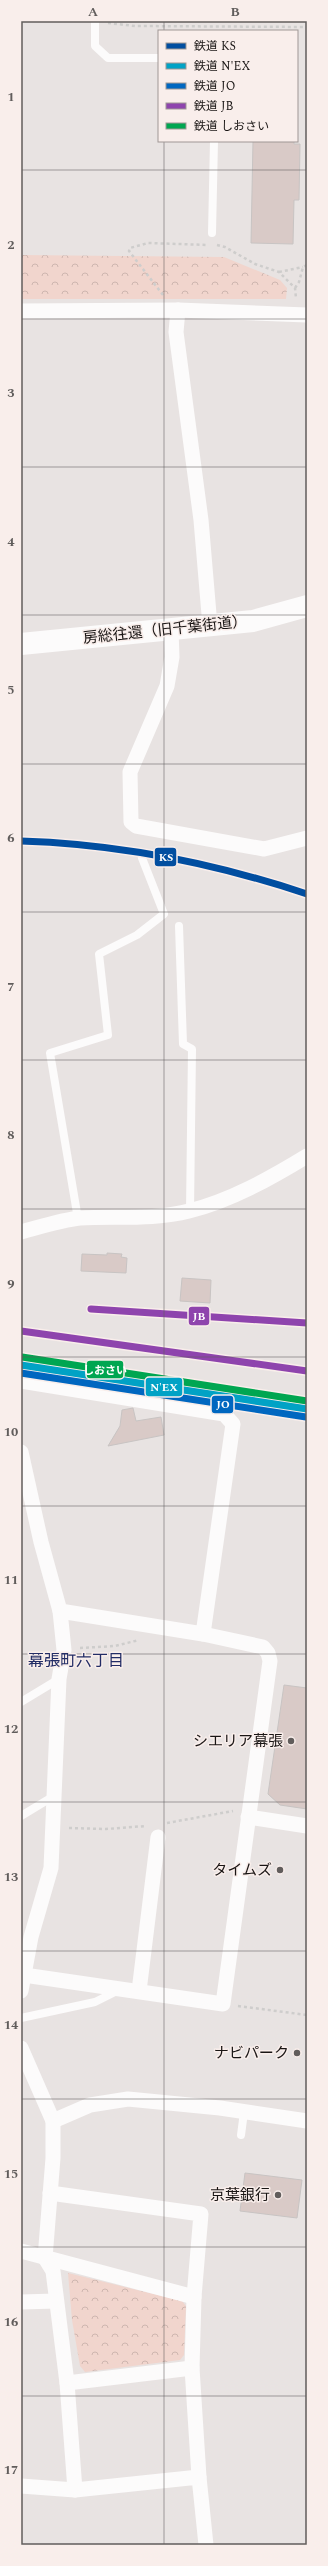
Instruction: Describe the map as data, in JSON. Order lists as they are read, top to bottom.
{
  "streets": {
    "street": ["房総往還（旧千葉街道）"]
  },
  "districts": ["幕張町六丁目"],
  "places": [
    "シエリア幕張",
    "タイムズ",
    "ナビパーク",
    "京葉銀行"
  ],
  "lines": [
    "rail line KS",
    "rail line JB",
    "rail line しおさい",
    "rail line N'EX",
    "rail line JO"
  ],
  "legend": [
    "鉄道 KS",
    "鉄道 N'EX",
    "鉄道 JO",
    "鉄道 JB",
    "鉄道 しおさい"
  ],
  "grid": {
    "columns": ["A", "B"],
    "rows": [
      "1",
      "2",
      "3",
      "4",
      "5",
      "6",
      "7",
      "8",
      "9",
      "10",
      "11",
      "12",
      "13",
      "14",
      "15",
      "16",
      "17"
    ]
  }
}
